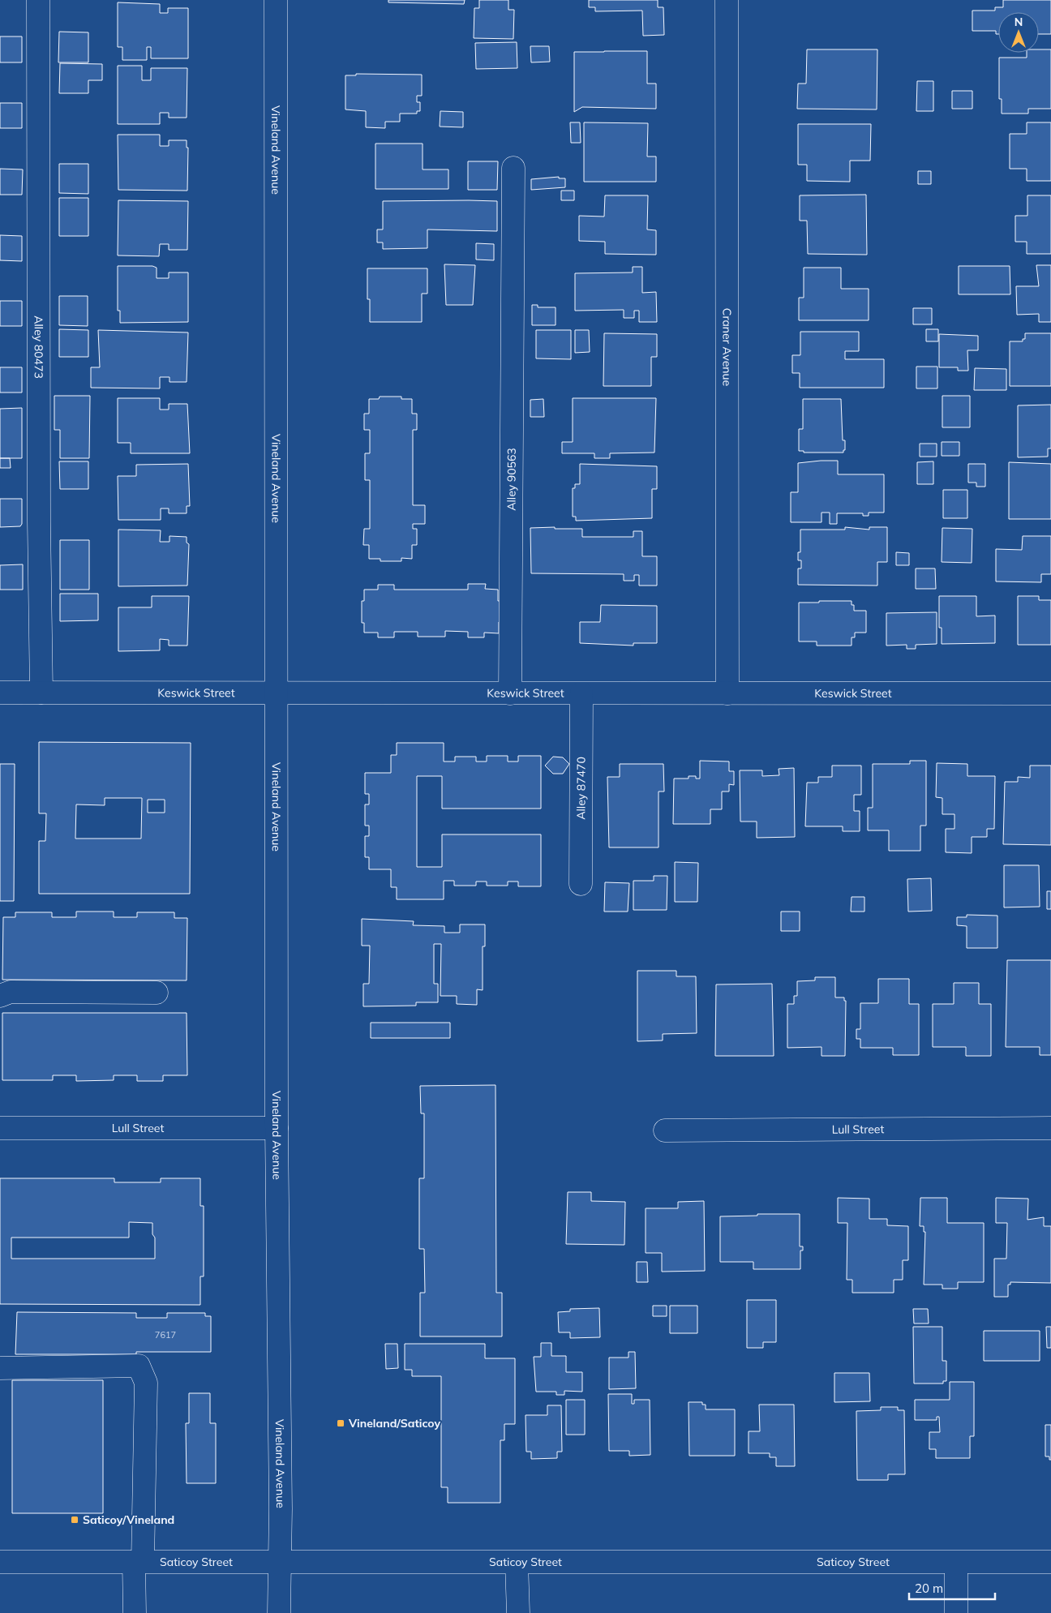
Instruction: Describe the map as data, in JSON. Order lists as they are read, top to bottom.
{
  "streets": {
    "main road": [
      "Vineland Avenue",
      "Alley 80473",
      "Craner Avenue",
      "Alley 90563",
      "Keswick Street",
      "Alley 87470",
      "Lull Street",
      "Saticoy Street"
    ]
  },
  "crossings": [
    ["Vineland Avenue", "Keswick Street"],
    ["Vineland Avenue", "Lull Street"],
    ["Vineland Avenue", "Saticoy Street"],
    ["Alley 80473", "Keswick Street"],
    ["Craner Avenue", "Keswick Street"],
    ["Alley 90563", "Keswick Street"],
    ["Keswick Street", "Alley 87470"]
  ],
  "places": {
    "transit": ["Vineland/Saticoy", "Saticoy/Vineland"]
  },
  "house_numbers": ["7617"],
  "scale_bar": "20 m",
  "north": "top"
}
